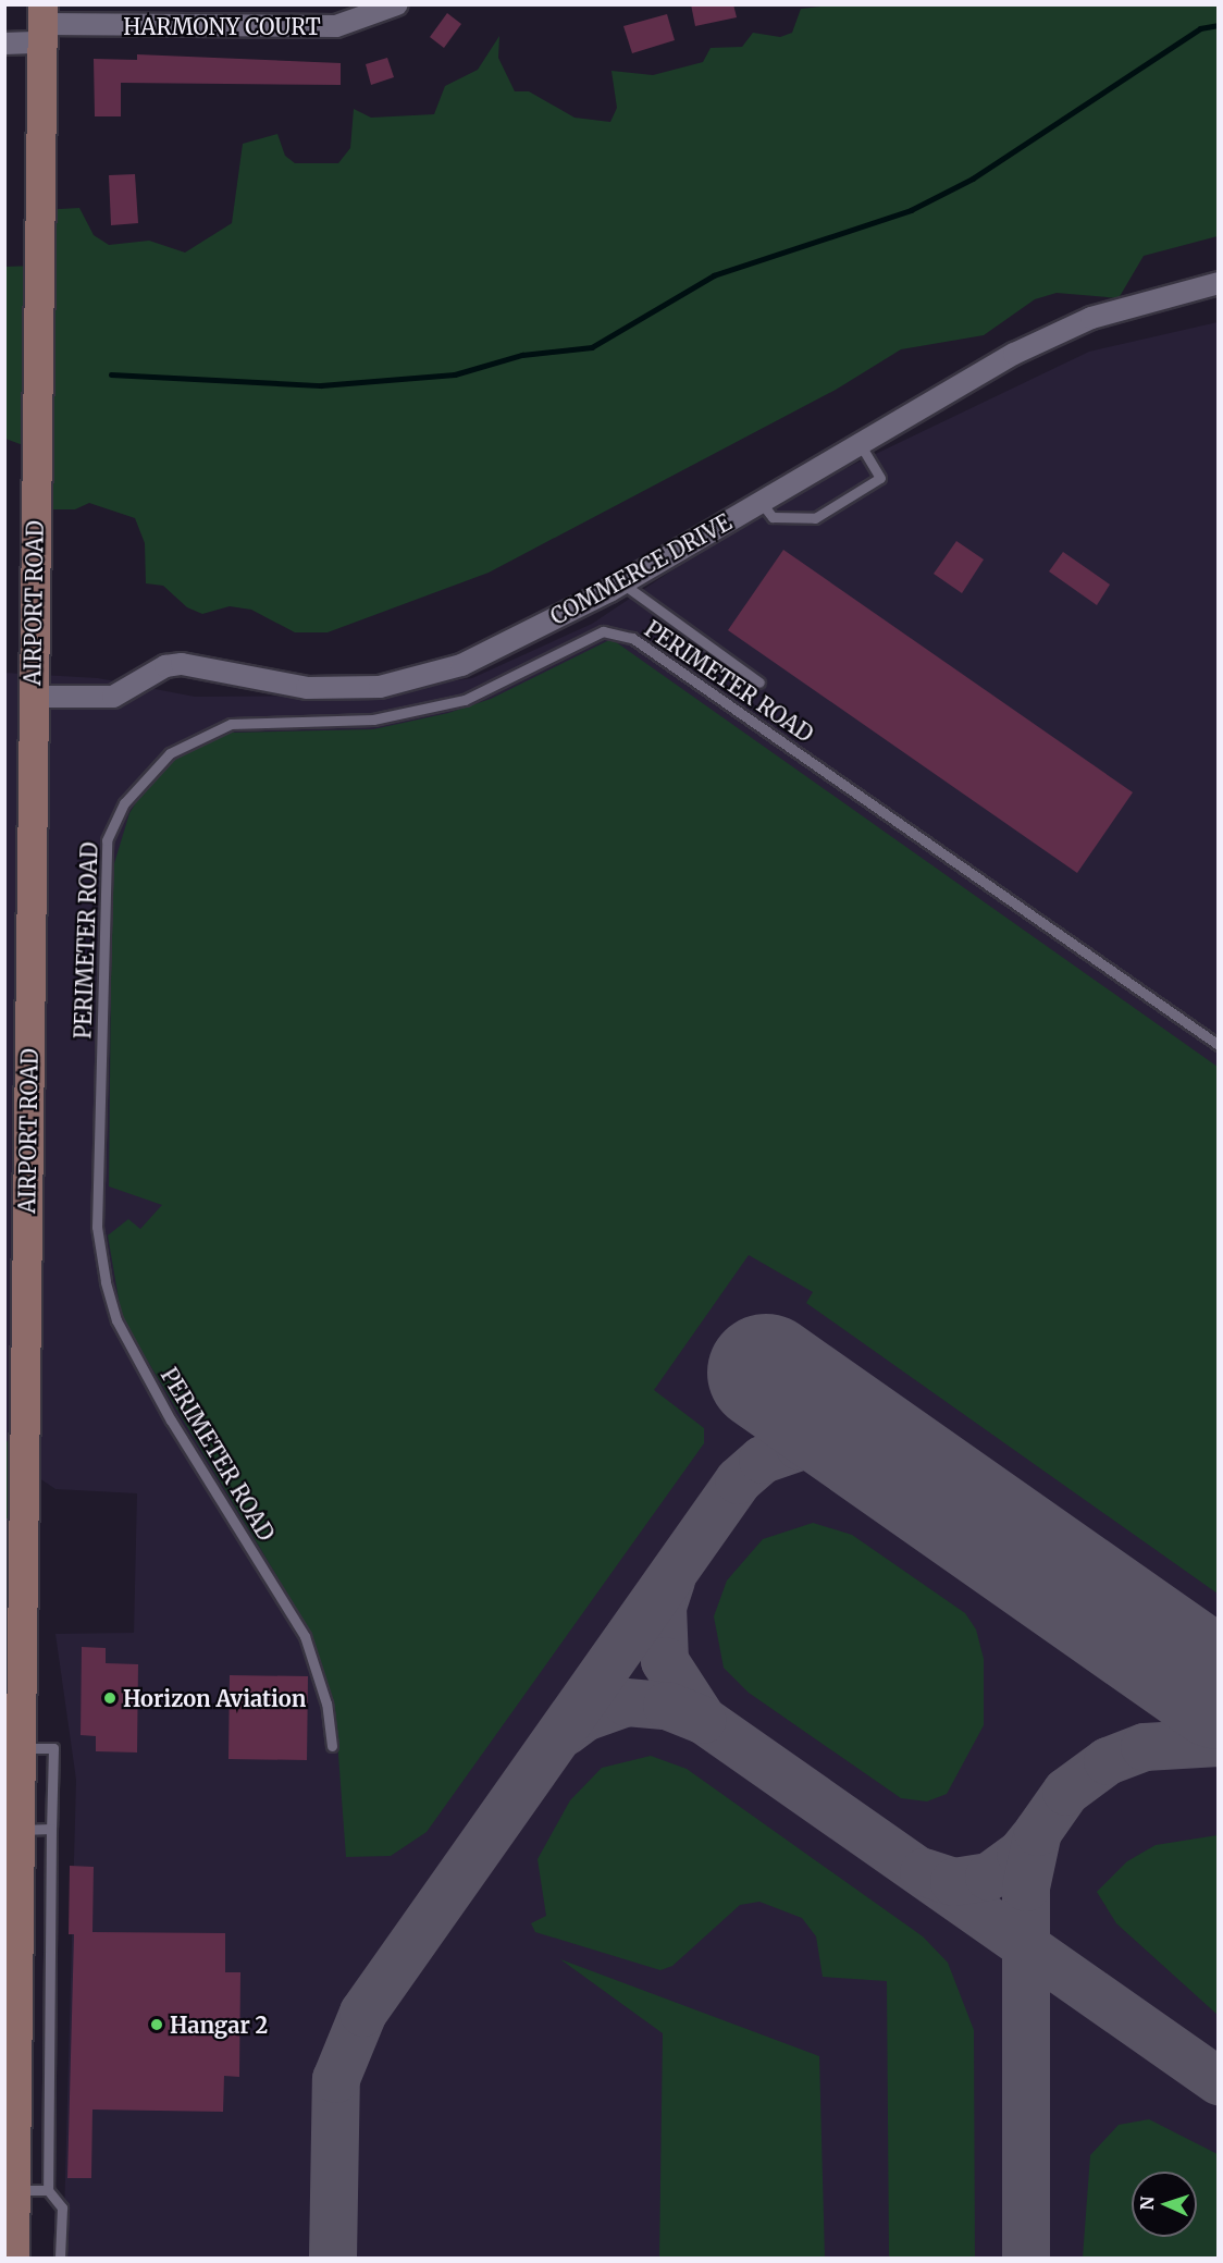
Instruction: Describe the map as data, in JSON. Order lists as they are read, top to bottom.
{
  "streets": {
    "main road": ["AIRPORT ROAD"],
    "street": ["HARMONY COURT", "COMMERCE DRIVE"],
    "lane": ["PERIMETER ROAD"]
  },
  "crossings": [
    ["HARMONY COURT", "AIRPORT ROAD"],
    ["COMMERCE DRIVE", "AIRPORT ROAD"]
  ],
  "places": ["Horizon Aviation", "Hangar 2"],
  "north": "left"
}
